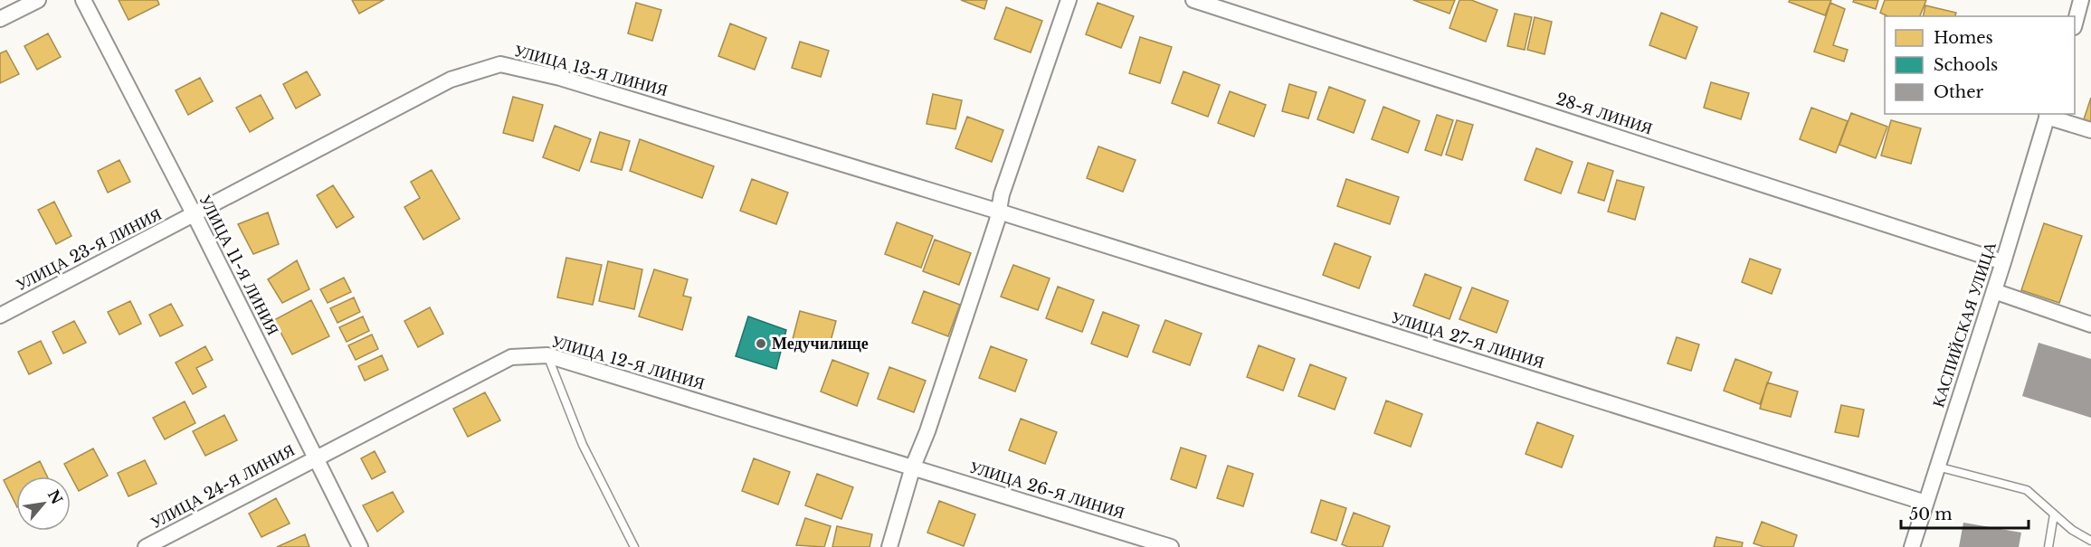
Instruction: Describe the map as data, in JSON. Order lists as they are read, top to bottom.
{
  "streets": {
    "street": [
      "УЛИЦА 13-Я ЛИНИЯ",
      "28-Я ЛИНИЯ",
      "УЛИЦА 23-Я ЛИНИЯ",
      "УЛИЦА 11-Я ЛИНИЯ",
      "КАСПИЙСКАЯ УЛИЦА",
      "УЛИЦА 27-Я ЛИНИЯ",
      "УЛИЦА 12-Я ЛИНИЯ",
      "УЛИЦА 24-Я ЛИНИЯ",
      "УЛИЦА 26-Я ЛИНИЯ"
    ]
  },
  "crossings": [
    ["УЛИЦА 13-Я ЛИНИЯ", "УЛИЦА 23-Я ЛИНИЯ"],
    ["УЛИЦА 13-Я ЛИНИЯ", "УЛИЦА 11-Я ЛИНИЯ"],
    ["УЛИЦА 13-Я ЛИНИЯ", "УЛИЦА 27-Я ЛИНИЯ"],
    ["28-Я ЛИНИЯ", "КАСПИЙСКАЯ УЛИЦА"],
    ["УЛИЦА 23-Я ЛИНИЯ", "УЛИЦА 11-Я ЛИНИЯ"],
    ["УЛИЦА 11-Я ЛИНИЯ", "УЛИЦА 12-Я ЛИНИЯ"],
    ["УЛИЦА 11-Я ЛИНИЯ", "УЛИЦА 24-Я ЛИНИЯ"],
    ["КАСПИЙСКАЯ УЛИЦА", "УЛИЦА 27-Я ЛИНИЯ"],
    ["УЛИЦА 12-Я ЛИНИЯ", "УЛИЦА 24-Я ЛИНИЯ"],
    ["УЛИЦА 12-Я ЛИНИЯ", "УЛИЦА 26-Я ЛИНИЯ"]
  ],
  "places": ["Медучилище"],
  "legend": ["Homes", "Schools", "Other"],
  "scale_bar": "50 m",
  "north": "top right"
}
